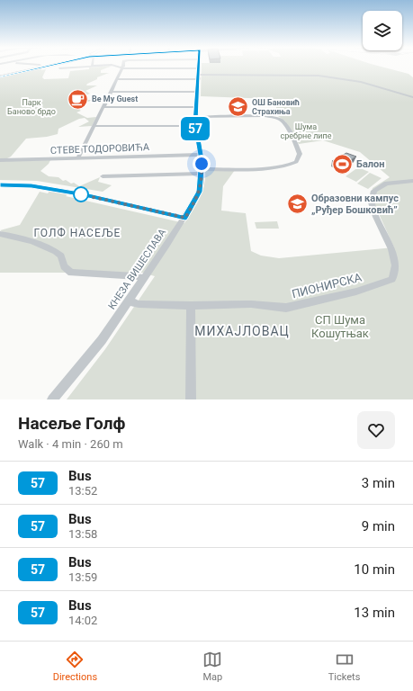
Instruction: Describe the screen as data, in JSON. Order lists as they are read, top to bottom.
{
  "streets": {
    "street": ["СТЕВЕ ТОДОРОВИЋА", "КНЕЗА ВИШЕСЛАВА", "ПИОНИРСКА"]
  },
  "crossings": [
    ["СТЕВЕ ТОДОРОВИЋА", "КНЕЗА ВИШЕСЛАВА"],
    ["КНЕЗА ВИШЕСЛАВА", "ПИОНИРСКА"]
  ],
  "districts": ["ГОЛФ НАСЕЉЕ", "МИХАЈЛОВАЦ"],
  "parks": ["Парк Баново брдо", "Шума сребрне липе", "СП Шума Кошутњак"],
  "places": {
    "cafe": ["Be My Guest"],
    "school or university": ["ОШ Бановић Страхиња", "Образовни кампус „Руђер Бошковић”"],
    "sports": ["Балон"]
  },
  "lines": ["bus line 57"],
  "page": {
    "on_map": "57",
    "heading": ["Насеље Голф", "Walk · 4 min · 260 m"],
    "list": [
      {
        "mark": "57",
        "name": "Bus",
        "note": "13:52",
        "value": "3 min"
      },
      {
        "mark": "57",
        "name": "Bus",
        "note": "13:58",
        "value": "9 min"
      },
      {
        "mark": "57",
        "name": "Bus",
        "note": "13:59",
        "value": "10 min"
      },
      {
        "mark": "57",
        "name": "Bus",
        "note": "14:02",
        "value": "13 min"
      }
    ],
    "tabs": ["Directions", "Map", "Tickets"]
  }
}
